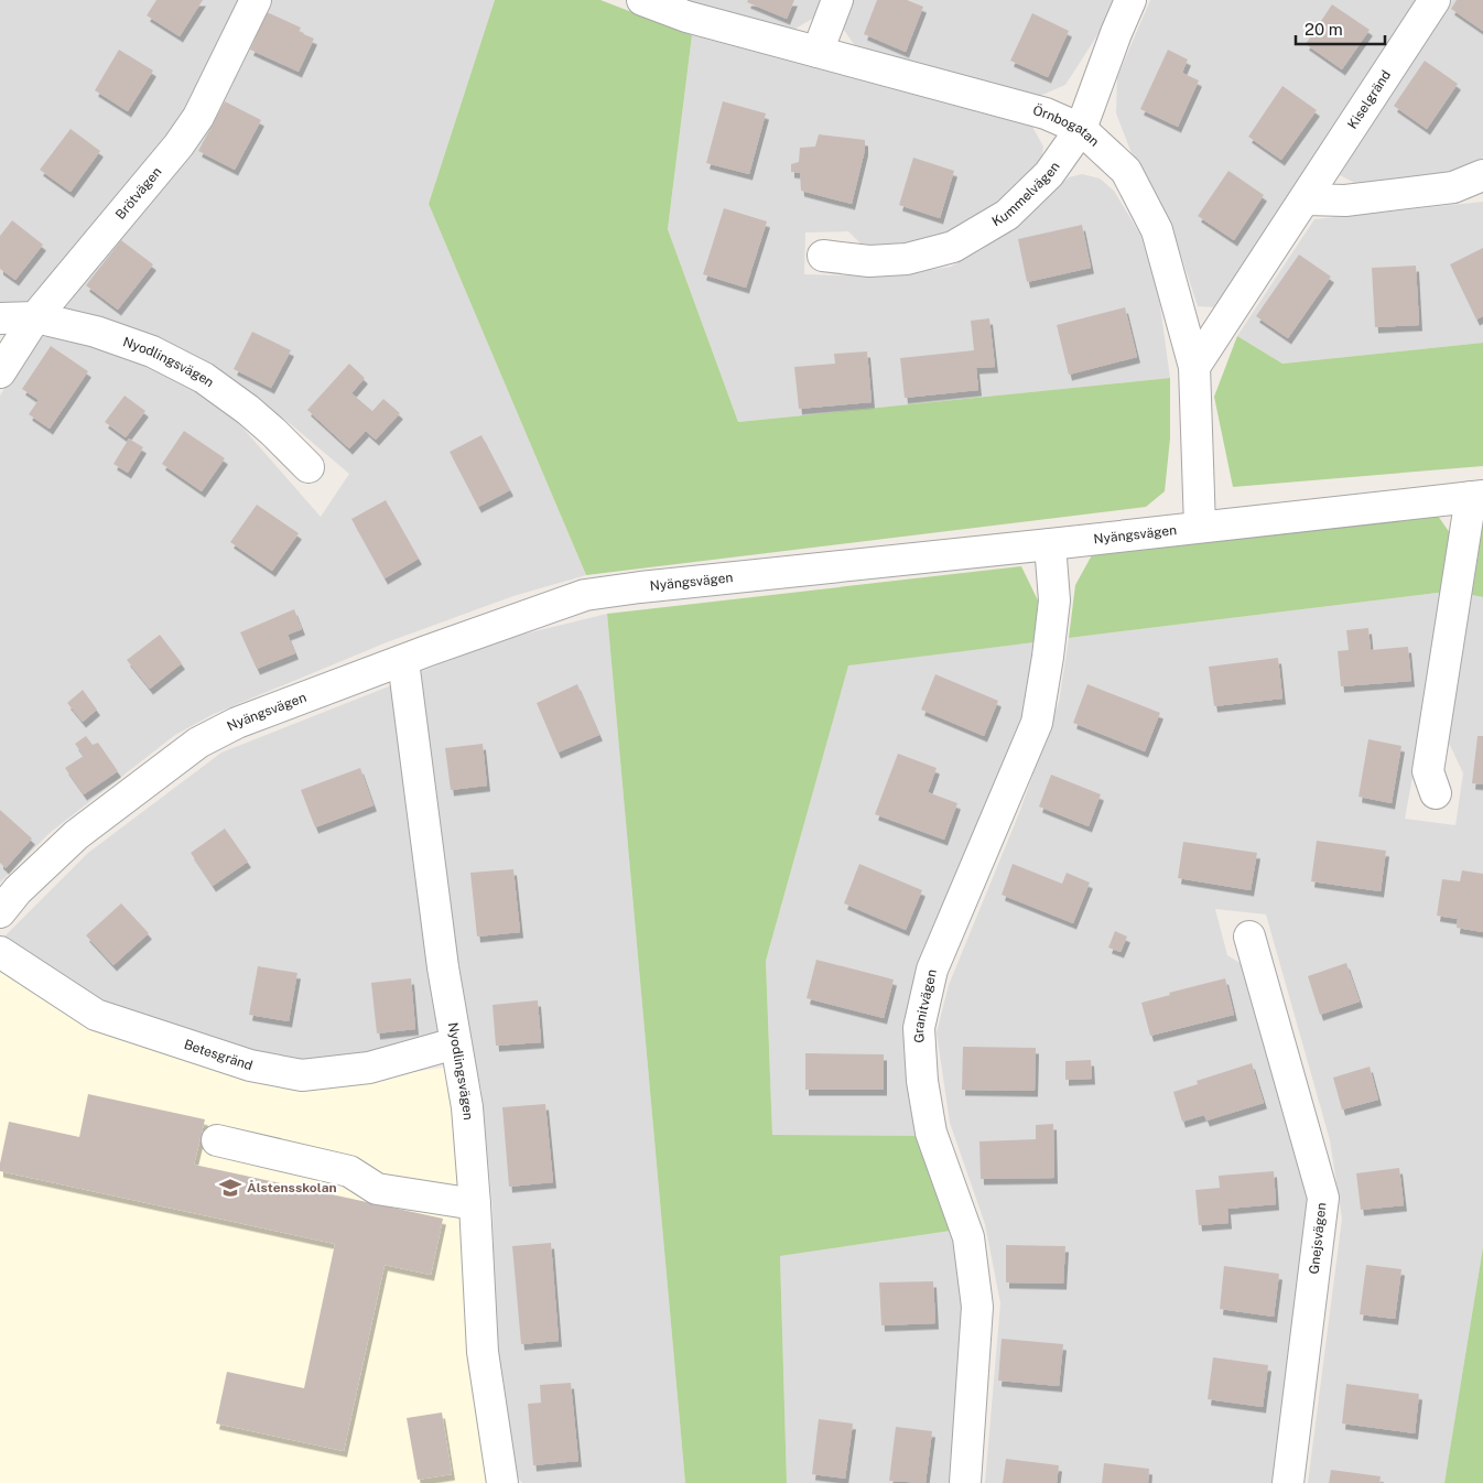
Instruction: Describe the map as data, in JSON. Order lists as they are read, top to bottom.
{
  "streets": {
    "street": [
      "Kiselgränd",
      "Örnbogatan",
      "Kummelvägen",
      "Brötvägen",
      "Nyodlingsvägen",
      "Nyängsvägen",
      "Granitvägen",
      "Betesgränd",
      "Gnejsvägen"
    ]
  },
  "crossings": [
    ["Kiselgränd", "Örnbogatan"],
    ["Örnbogatan", "Kummelvägen"],
    ["Örnbogatan", "Nyängsvägen"],
    ["Brötvägen", "Nyodlingsvägen"],
    ["Nyodlingsvägen", "Nyängsvägen"],
    ["Nyodlingsvägen", "Betesgränd"],
    ["Nyängsvägen", "Granitvägen"]
  ],
  "places": {
    "school or university": ["Ålstensskolan"]
  },
  "scale_bar": "20 m"
}
